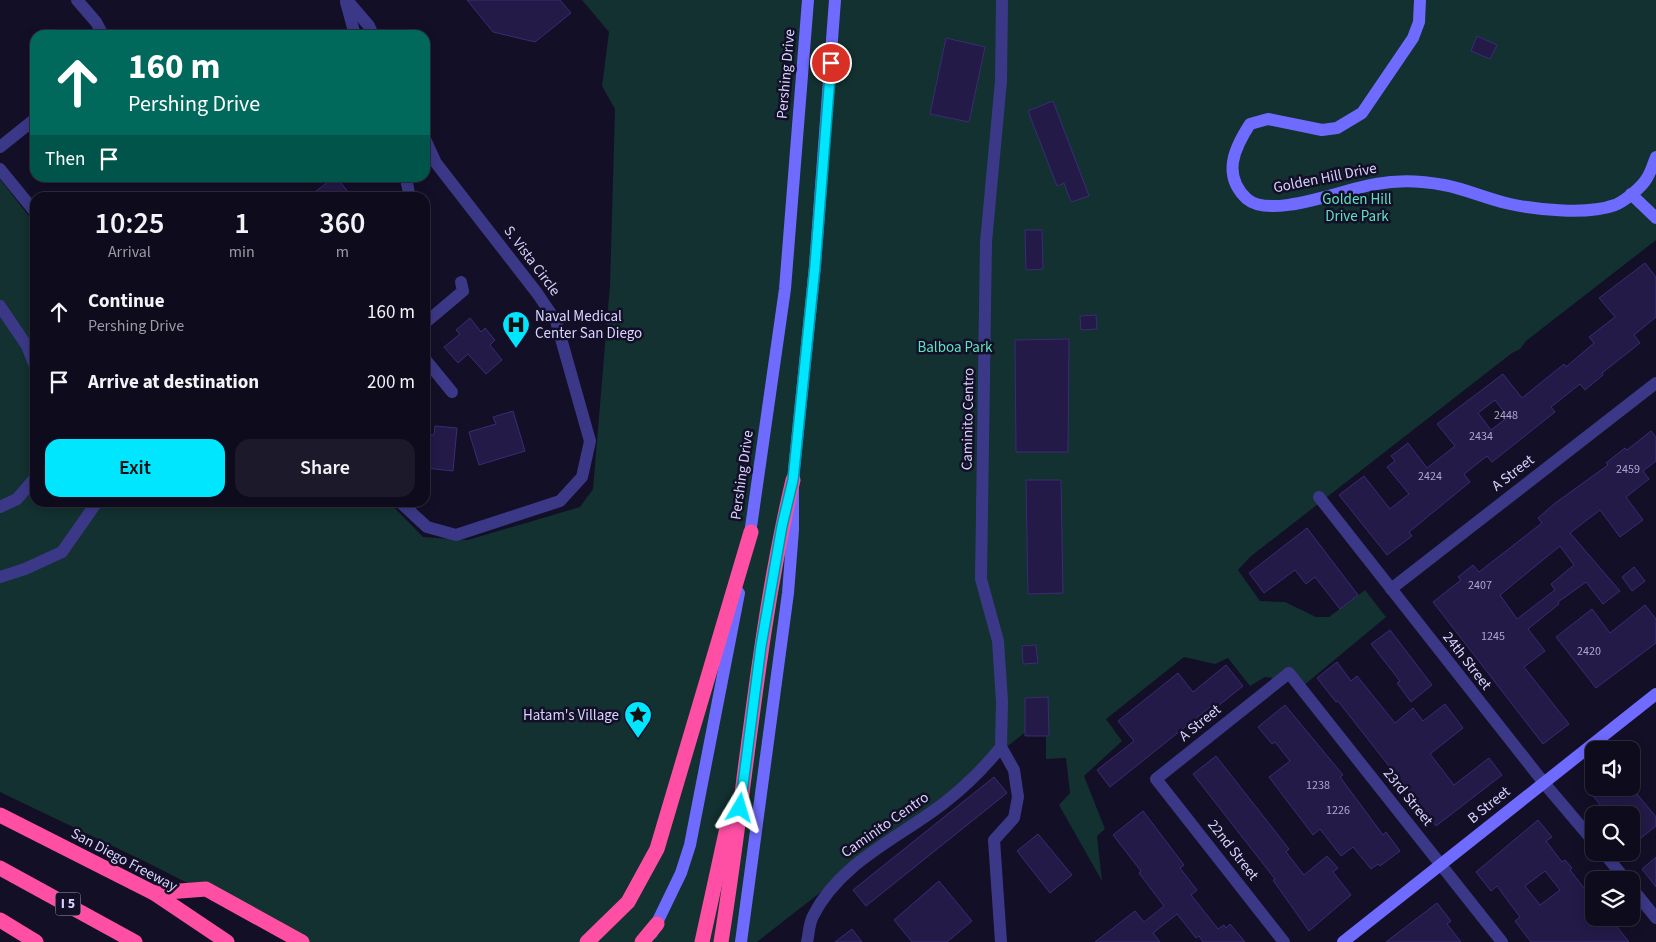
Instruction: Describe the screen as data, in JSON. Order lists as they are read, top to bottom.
{
  "streets": {
    "highway": ["San Diego Freeway", "I 5"],
    "main road": ["Pershing Drive", "Golden Hill Drive", "B Street"],
    "street": [
      "S. Vista Circle",
      "Caminito Centro",
      "A Street",
      "24th Street",
      "23rd Street",
      "22nd Street"
    ]
  },
  "crossings": [
    ["A Street", "24th Street"],
    ["A Street", "23rd Street"],
    ["A Street", "22nd Street"],
    ["24th Street", "B Street"],
    ["23rd Street", "B Street"]
  ],
  "parks": ["Golden Hill Drive Park", "Balboa Park"],
  "places": {
    "hospital": ["Naval Medical Center San Diego"],
    "place": ["Hatam's Village"]
  },
  "house_numbers": [
    "2448",
    "2434",
    "2459",
    "2424",
    "2407",
    "1245",
    "2420",
    "1238",
    "1226"
  ],
  "page": {
    "turn": ["160 m", "Pershing Drive"],
    "then": "Then",
    "eta": [
      "10:25",
      "Arrival",
      "1",
      "min",
      "360",
      "m"
    ],
    "list": [
      {
        "name": "Continue",
        "note": "Pershing Drive",
        "value": "160 m"
      },
      {
        "name": "Arrive at destination",
        "value": "200 m"
      }
    ],
    "buttons": ["Exit", "Share"]
  }
}
